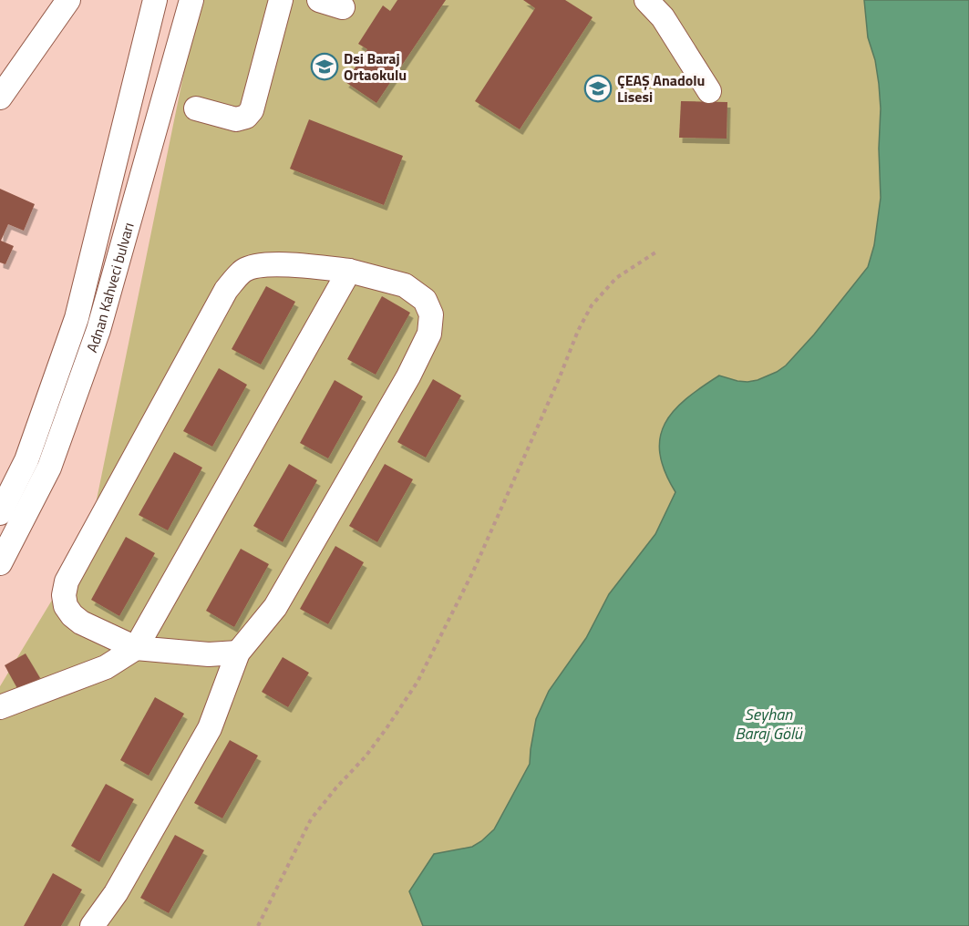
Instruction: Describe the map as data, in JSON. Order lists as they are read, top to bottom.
{
  "streets": {
    "street": ["Adnan Kahveci bulvarı"]
  },
  "water": ["Seyhan Baraj Gölü"],
  "places": {
    "school or university": ["Dsi Baraj Ortaokulu", "ÇEAŞ Anadolu Lisesi"]
  }
}
